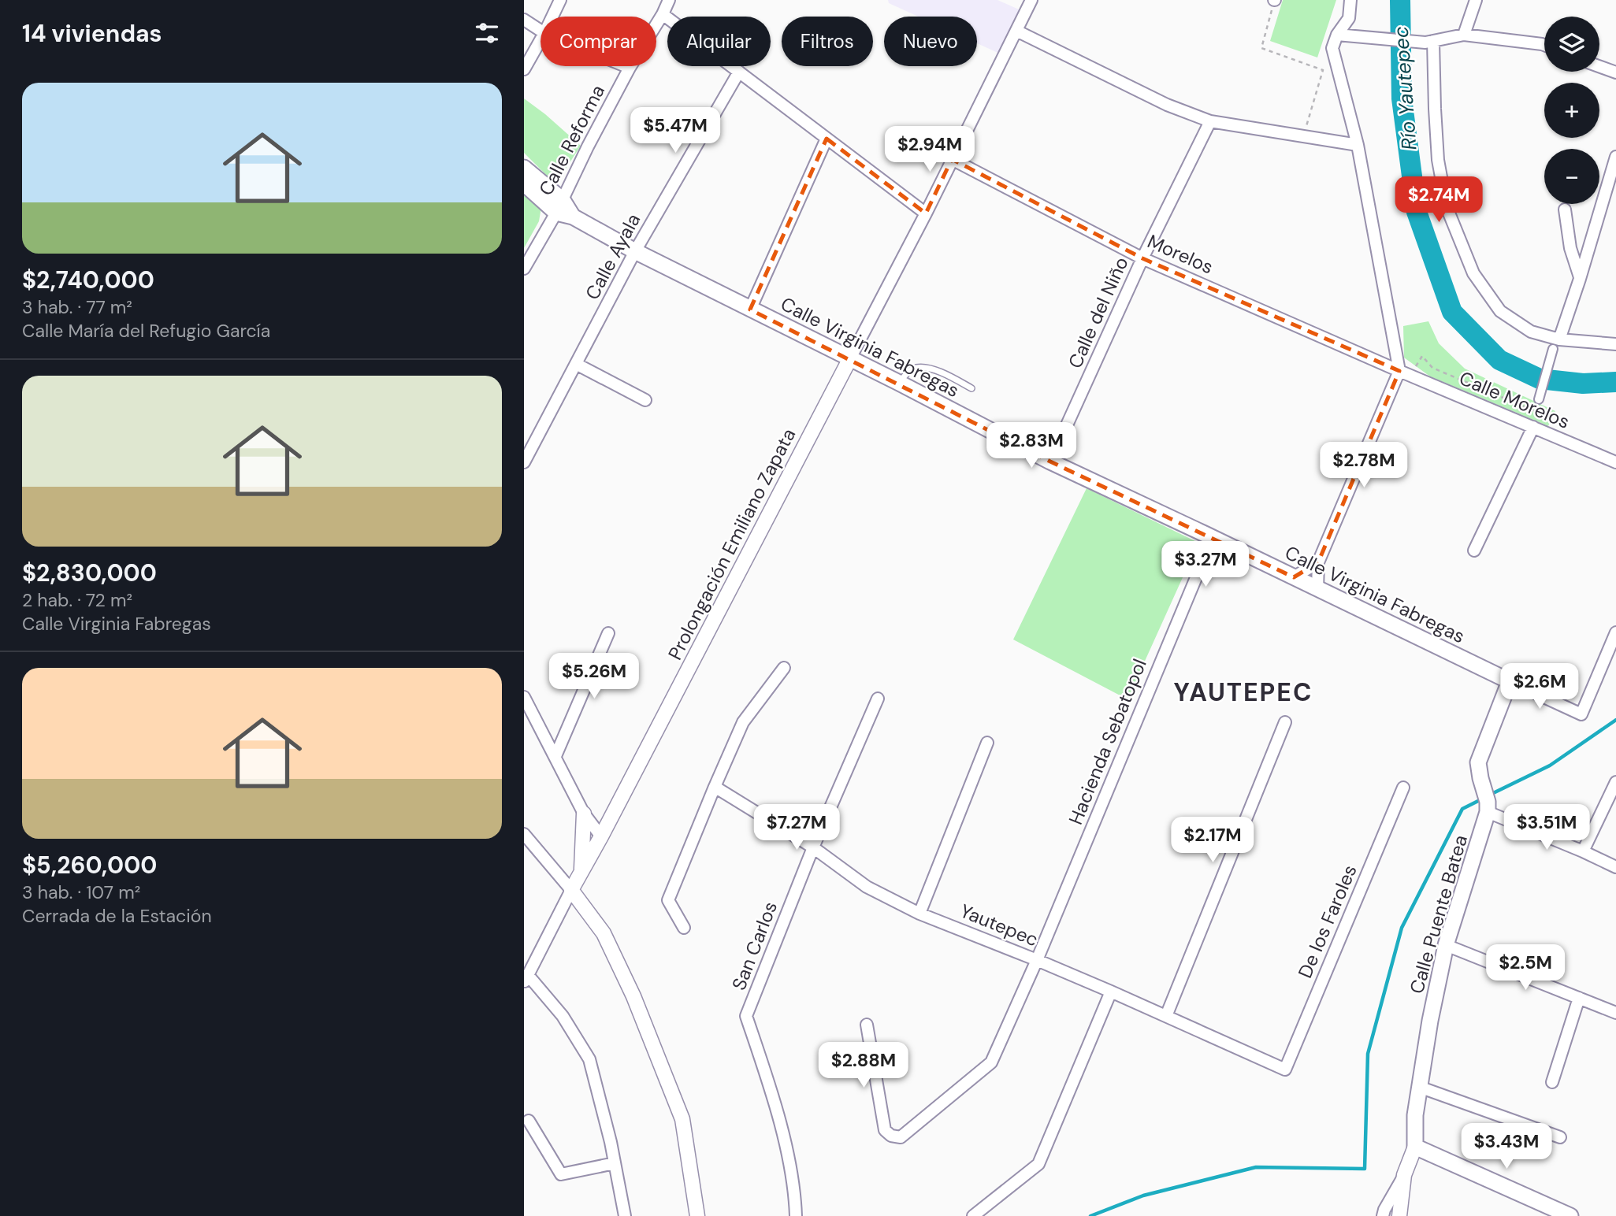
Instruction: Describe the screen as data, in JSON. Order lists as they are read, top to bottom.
{
  "streets": {
    "main road": ["Calle Virginia Fabregas", "Calle Puente Batea"],
    "street": [
      "Calle Reforma",
      "Morelos",
      "Calle Ayala",
      "Calle del Niño",
      "Calle Morelos",
      "Prolongación Emiliano Zapata",
      "Hacienda Sebatopol",
      "De los Faroles",
      "Yautepec",
      "San Carlos"
    ]
  },
  "crossings": [
    ["Calle Reforma", "Calle Virginia Fabregas"],
    ["Morelos", "Calle del Niño"],
    ["Morelos", "Calle Morelos"],
    ["Calle Ayala", "Calle Virginia Fabregas"],
    ["Calle del Niño", "Calle Virginia Fabregas"],
    ["Calle Virginia Fabregas", "Prolongación Emiliano Zapata"],
    ["Calle Virginia Fabregas", "Hacienda Sebatopol"],
    ["Hacienda Sebatopol", "Yautepec"],
    ["De los Faroles", "Yautepec"],
    ["Yautepec", "San Carlos"]
  ],
  "districts": ["YAUTEPEC"],
  "water": ["Río Yautepec"],
  "page": {
    "heading": "14 viviendas",
    "map_buttons": ["+", "−"],
    "chip": [
      "Comprar",
      "Alquilar",
      "Filtros",
      "Nuevo"
    ],
    "list": [
      {
        "name": "$2,740,000",
        "note": "3 hab. · 77 m² · Calle María del Refugio García"
      },
      {
        "name": "$2,830,000",
        "note": "2 hab. · 72 m² · Calle Virginia Fabregas"
      },
      {
        "name": "$5,260,000",
        "note": "3 hab. · 107 m² · Cerrada de la Estación"
      }
    ],
    "price": [
      "$5.47M",
      "$2.94M",
      "$2.74M",
      "$2.83M",
      "$2.78M",
      "$3.27M",
      "$5.26M",
      "$2.6M",
      "$7.27M",
      "$3.51M",
      "$2.17M",
      "$2.5M",
      "$2.88M",
      "$3.43M"
    ]
  }
}
